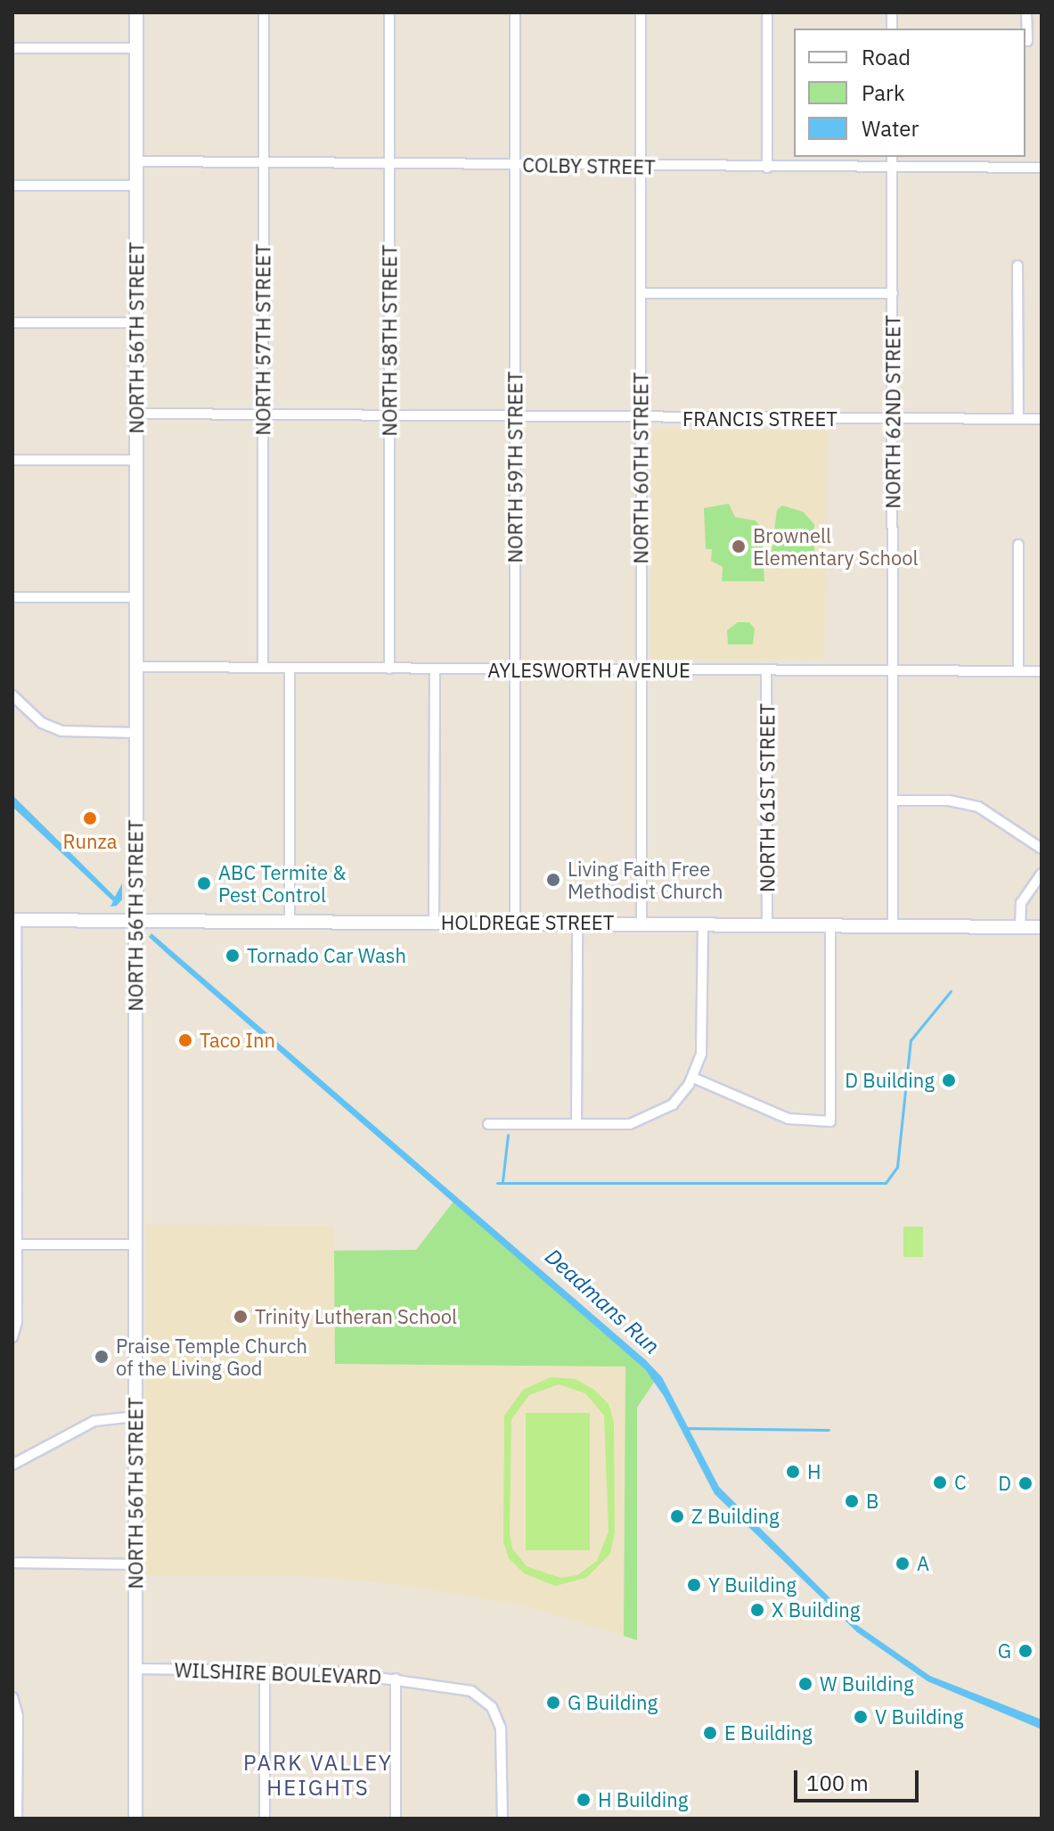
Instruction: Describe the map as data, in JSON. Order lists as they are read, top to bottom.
{
  "streets": {
    "main road": ["NORTH 56TH STREET", "HOLDREGE STREET"],
    "street": [
      "COLBY STREET",
      "NORTH 57TH STREET",
      "NORTH 58TH STREET",
      "NORTH 62ND STREET",
      "FRANCIS STREET",
      "NORTH 59TH STREET",
      "NORTH 60TH STREET",
      "AYLESWORTH AVENUE",
      "NORTH 61ST STREET",
      "WILSHIRE BOULEVARD"
    ]
  },
  "crossings": [
    ["COLBY STREET", "NORTH 56TH STREET"],
    ["COLBY STREET", "NORTH 57TH STREET"],
    ["COLBY STREET", "NORTH 58TH STREET"],
    ["COLBY STREET", "NORTH 62ND STREET"],
    ["COLBY STREET", "NORTH 59TH STREET"],
    ["COLBY STREET", "NORTH 60TH STREET"],
    ["NORTH 56TH STREET", "FRANCIS STREET"],
    ["NORTH 56TH STREET", "AYLESWORTH AVENUE"],
    ["NORTH 56TH STREET", "HOLDREGE STREET"],
    ["NORTH 56TH STREET", "WILSHIRE BOULEVARD"],
    ["NORTH 57TH STREET", "FRANCIS STREET"],
    ["NORTH 57TH STREET", "AYLESWORTH AVENUE"],
    ["NORTH 58TH STREET", "FRANCIS STREET"],
    ["NORTH 58TH STREET", "AYLESWORTH AVENUE"],
    ["NORTH 62ND STREET", "FRANCIS STREET"],
    ["NORTH 62ND STREET", "AYLESWORTH AVENUE"],
    ["NORTH 62ND STREET", "HOLDREGE STREET"],
    ["FRANCIS STREET", "NORTH 59TH STREET"],
    ["FRANCIS STREET", "NORTH 60TH STREET"],
    ["NORTH 59TH STREET", "AYLESWORTH AVENUE"],
    ["NORTH 59TH STREET", "HOLDREGE STREET"],
    ["NORTH 60TH STREET", "AYLESWORTH AVENUE"],
    ["NORTH 60TH STREET", "HOLDREGE STREET"],
    ["AYLESWORTH AVENUE", "NORTH 61ST STREET"],
    ["NORTH 61ST STREET", "HOLDREGE STREET"]
  ],
  "districts": ["PARK VALLEY HEIGHTS"],
  "water": ["Deadmans Run"],
  "places": [
    "Brownell Elementary School",
    "Runza",
    "Living Faith Free Methodist Church",
    "ABC Termite & Pest Control",
    "Tornado Car Wash",
    "Taco Inn",
    "D Building",
    "Trinity Lutheran School",
    "Praise Temple Church of the Living God",
    "H",
    "C",
    "D",
    "B",
    "Z Building",
    "A",
    "Y Building",
    "X Building",
    "G",
    "W Building",
    "G Building",
    "V Building",
    "E Building",
    "H Building"
  ],
  "legend": ["Road", "Park", "Water"],
  "scale_bar": "100 m"
}
